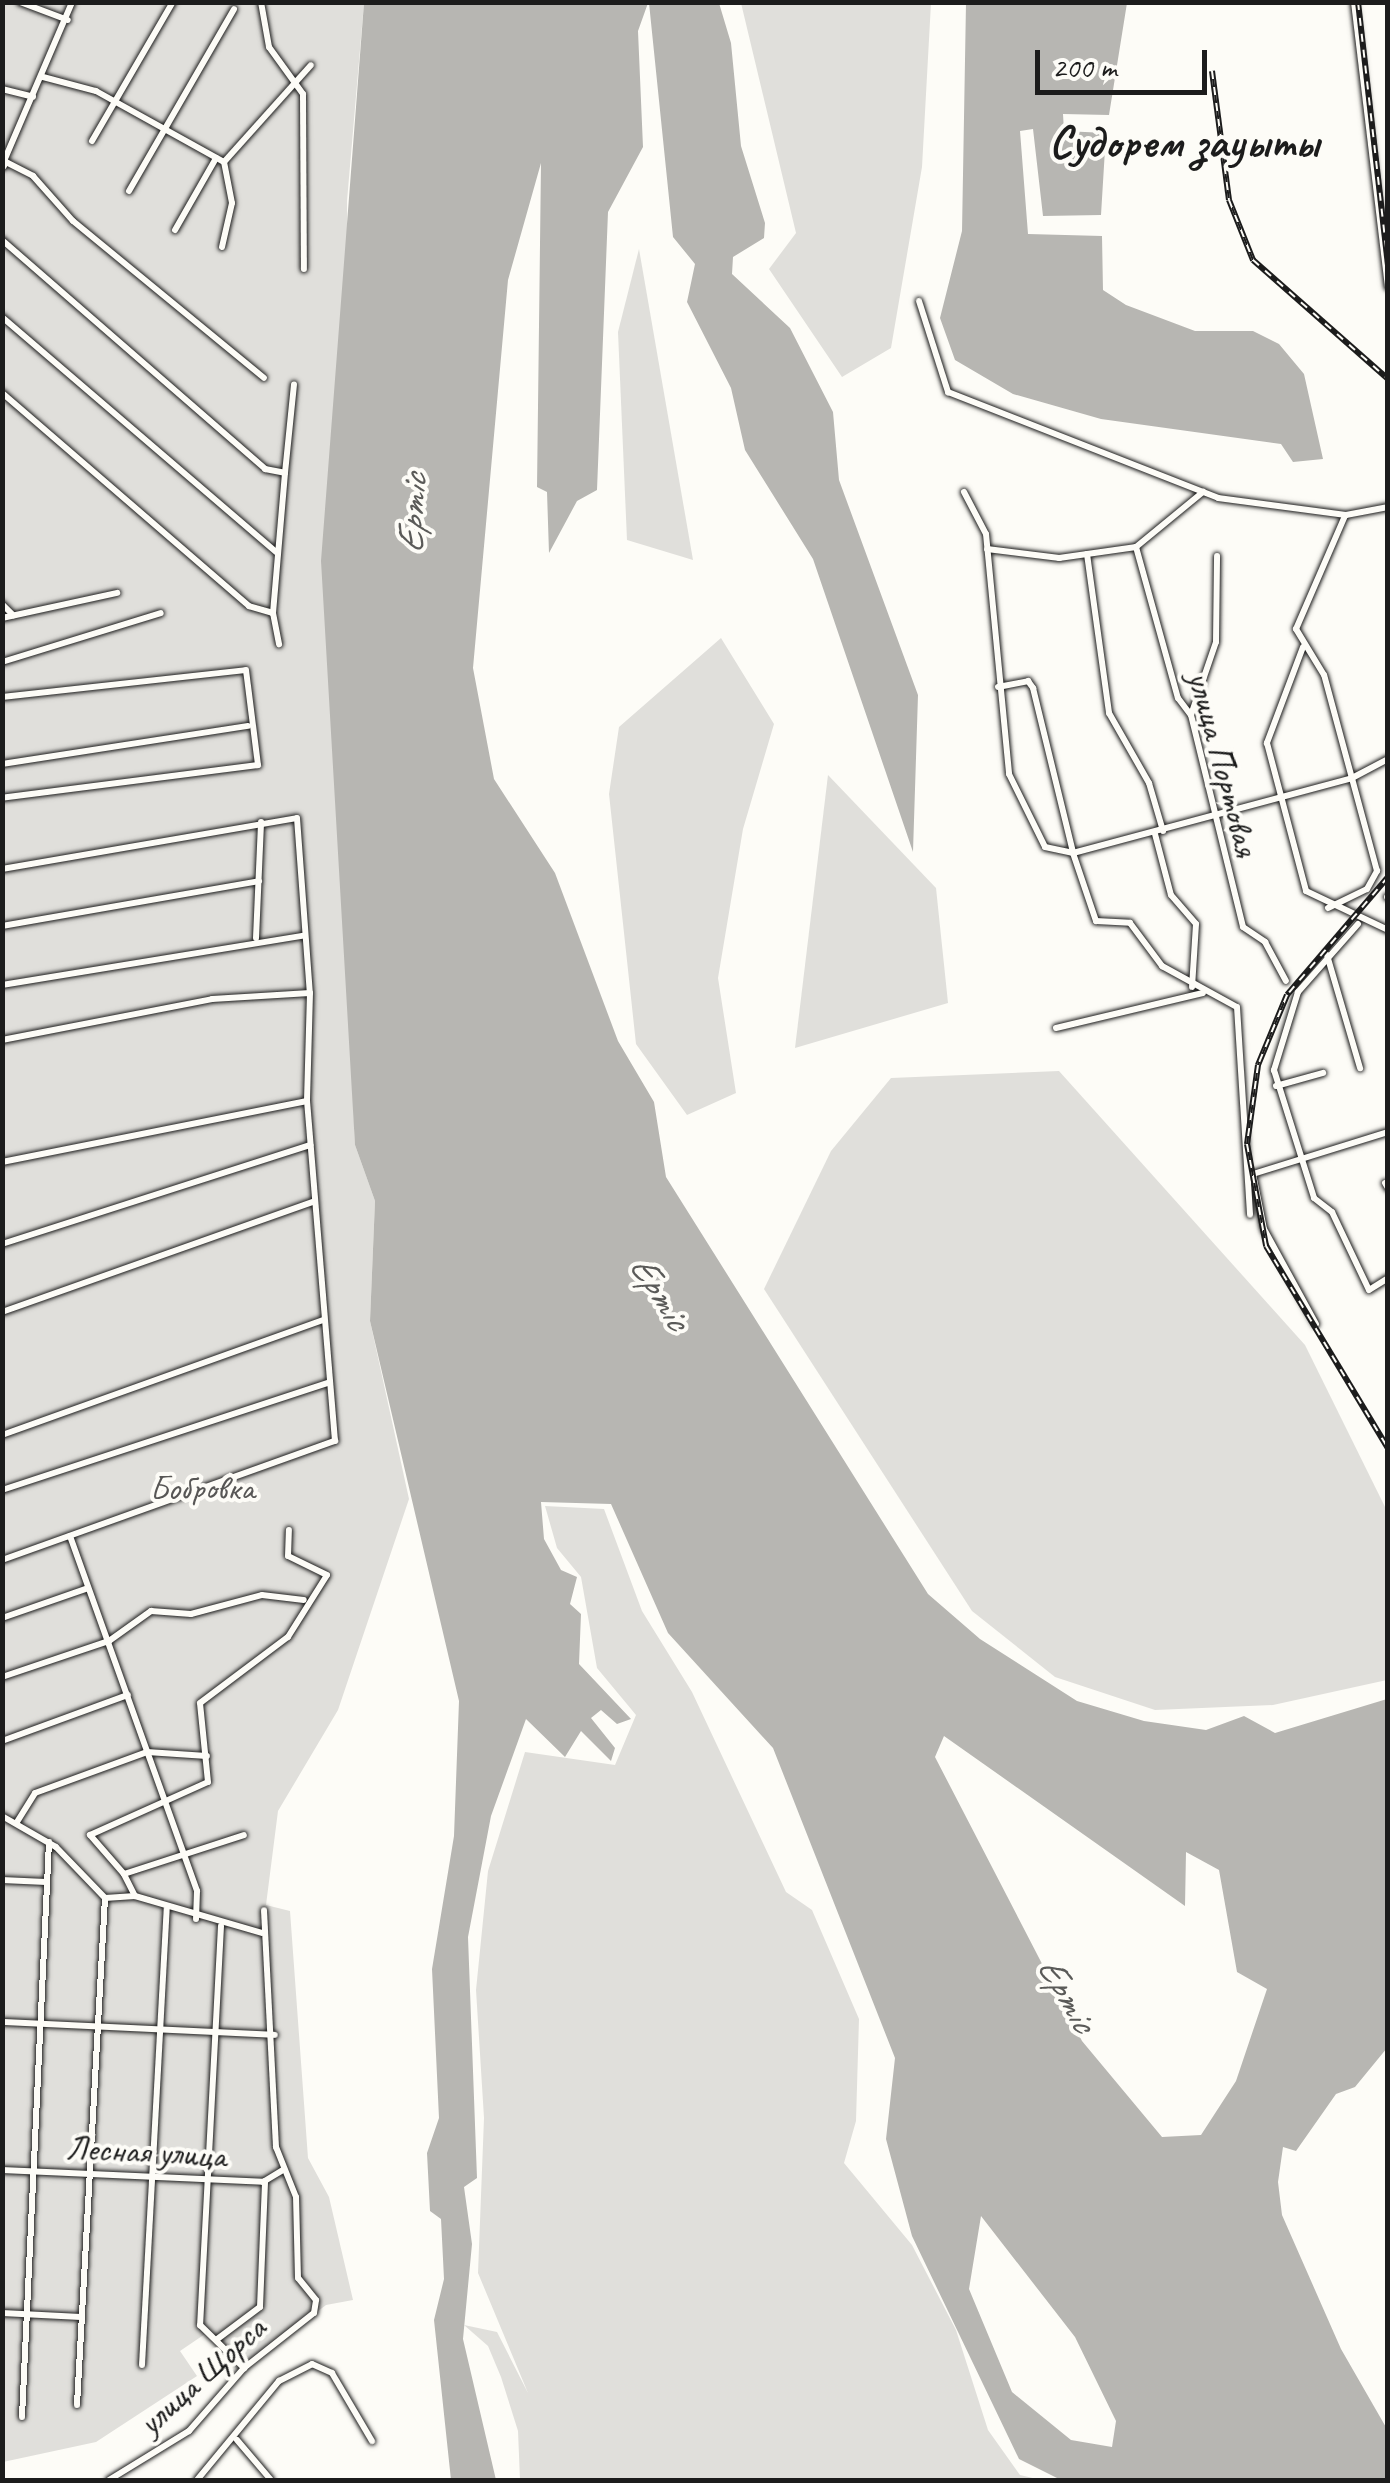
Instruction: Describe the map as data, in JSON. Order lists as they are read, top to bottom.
{
  "streets": {
    "street": ["улица Портовая", "Лесная улица", "улица Щорса"]
  },
  "crossings": [
    ["Лесная улица", "улица Щорса"]
  ],
  "districts": ["Судорем зауыты"],
  "water": ["Ертіс"],
  "parks": ["Бобровка"],
  "scale_bar": "200 m"
}
